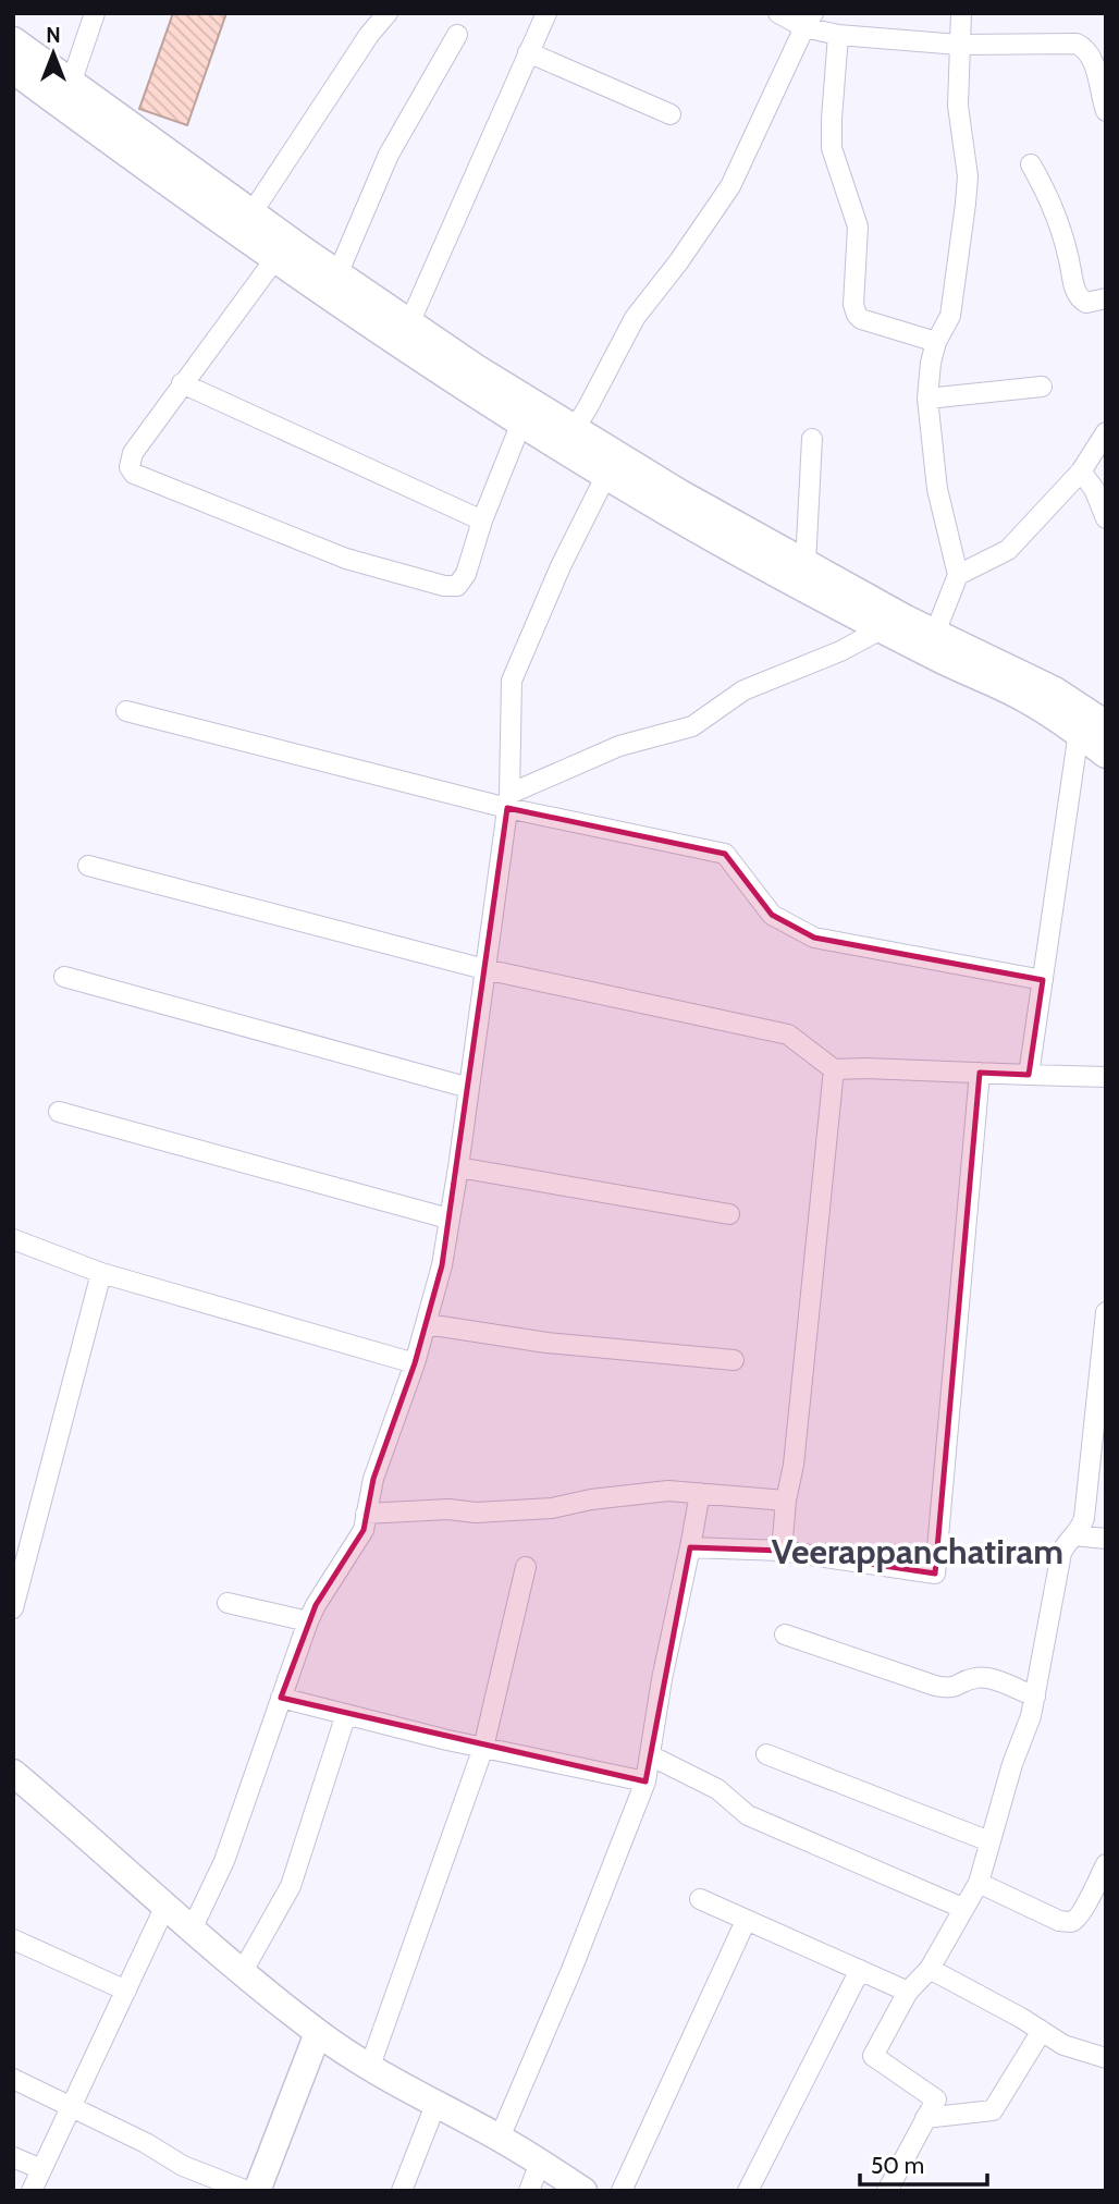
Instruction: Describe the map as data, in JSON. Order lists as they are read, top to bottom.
{
  "districts": ["Veerappanchatiram"],
  "scale_bar": "50 m",
  "north": "top"
}
